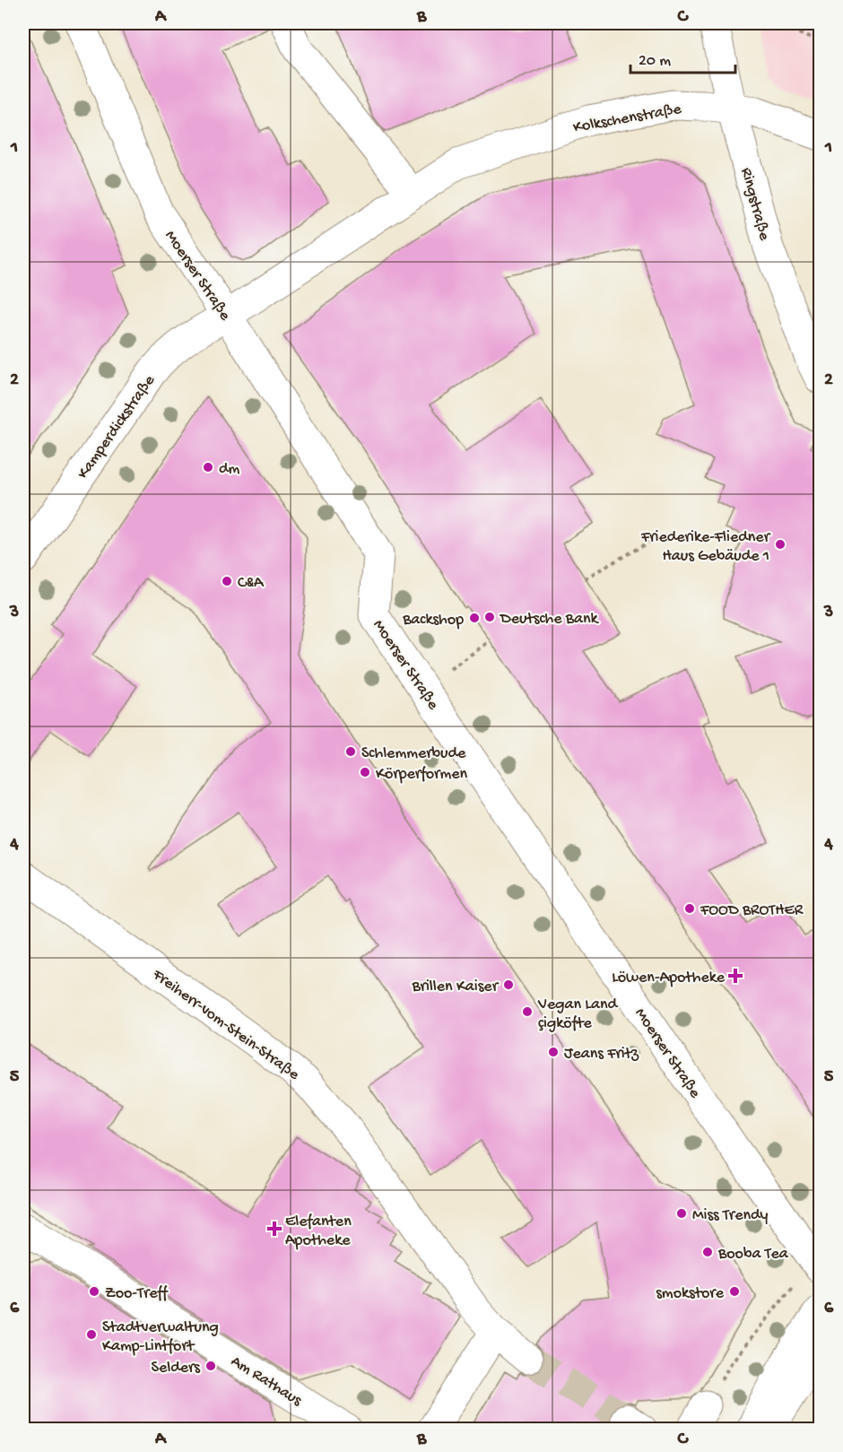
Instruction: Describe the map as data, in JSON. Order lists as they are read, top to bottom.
{
  "streets": {
    "street": [
      "Kolkschenstraße",
      "Ringstraße",
      "Moerser Straße",
      "Kamperdickstraße",
      "Freiherr-vom-Stein-Straße",
      "Am Rathaus"
    ]
  },
  "crossings": [
    ["Kolkschenstraße", "Ringstraße"],
    ["Kolkschenstraße", "Moerser Straße"],
    ["Kolkschenstraße", "Kamperdickstraße"],
    ["Moerser Straße", "Kamperdickstraße"]
  ],
  "places": {
    "other": [
      "dm",
      "Friederike-Fliedner Haus Gebäude 1",
      "C&A",
      "Deutsche Bank",
      "Backshop",
      "Schlemmerbude",
      "Körperformen",
      "FOOD BROTHER",
      "Brillen Kaiser",
      "Vegan Land çigköfte",
      "Jeans Fritz",
      "Miss Trendy",
      "Booba Tea",
      "Zoo-Treff",
      "smokstore",
      "Stadtverwaltung Kamp-Lintfort",
      "Selders"
    ],
    "health": ["Löwen-Apotheke", "Elefanten Apotheke"]
  },
  "scale_bar": "20 m",
  "grid": {
    "columns": ["A", "B", "C"],
    "rows": [
      "1",
      "2",
      "3",
      "4",
      "5",
      "6"
    ]
  }
}
